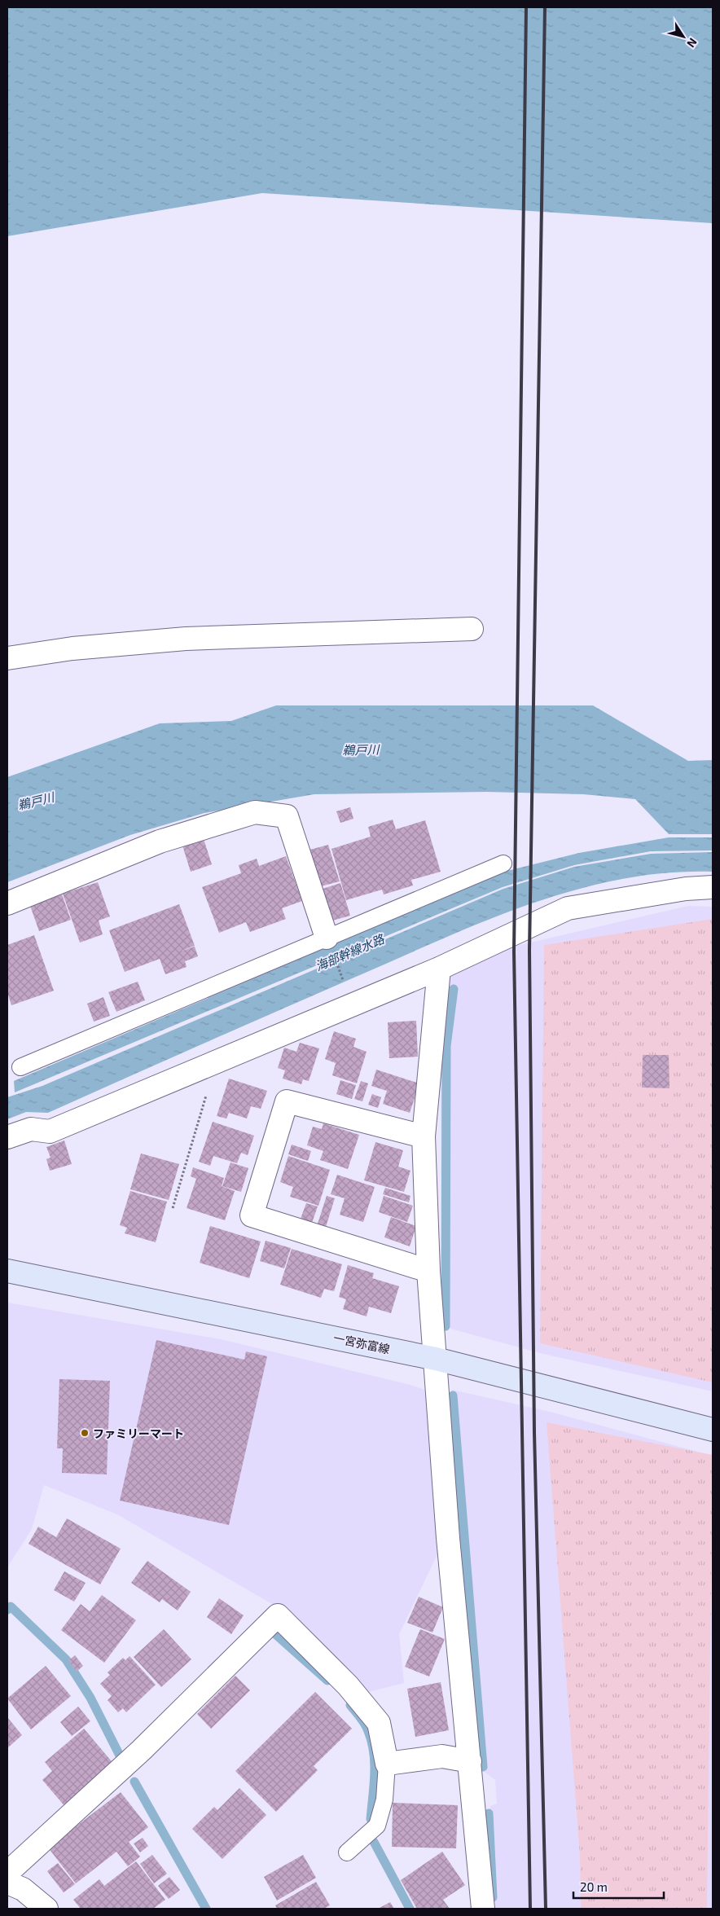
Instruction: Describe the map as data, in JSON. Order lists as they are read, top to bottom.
{
  "streets": {
    "main road": ["一宮弥富線"]
  },
  "water": ["鵜戸川", "海部幹線水路"],
  "places": ["ファミリーマート"],
  "scale_bar": "20 m",
  "north": "bottom right"
}
